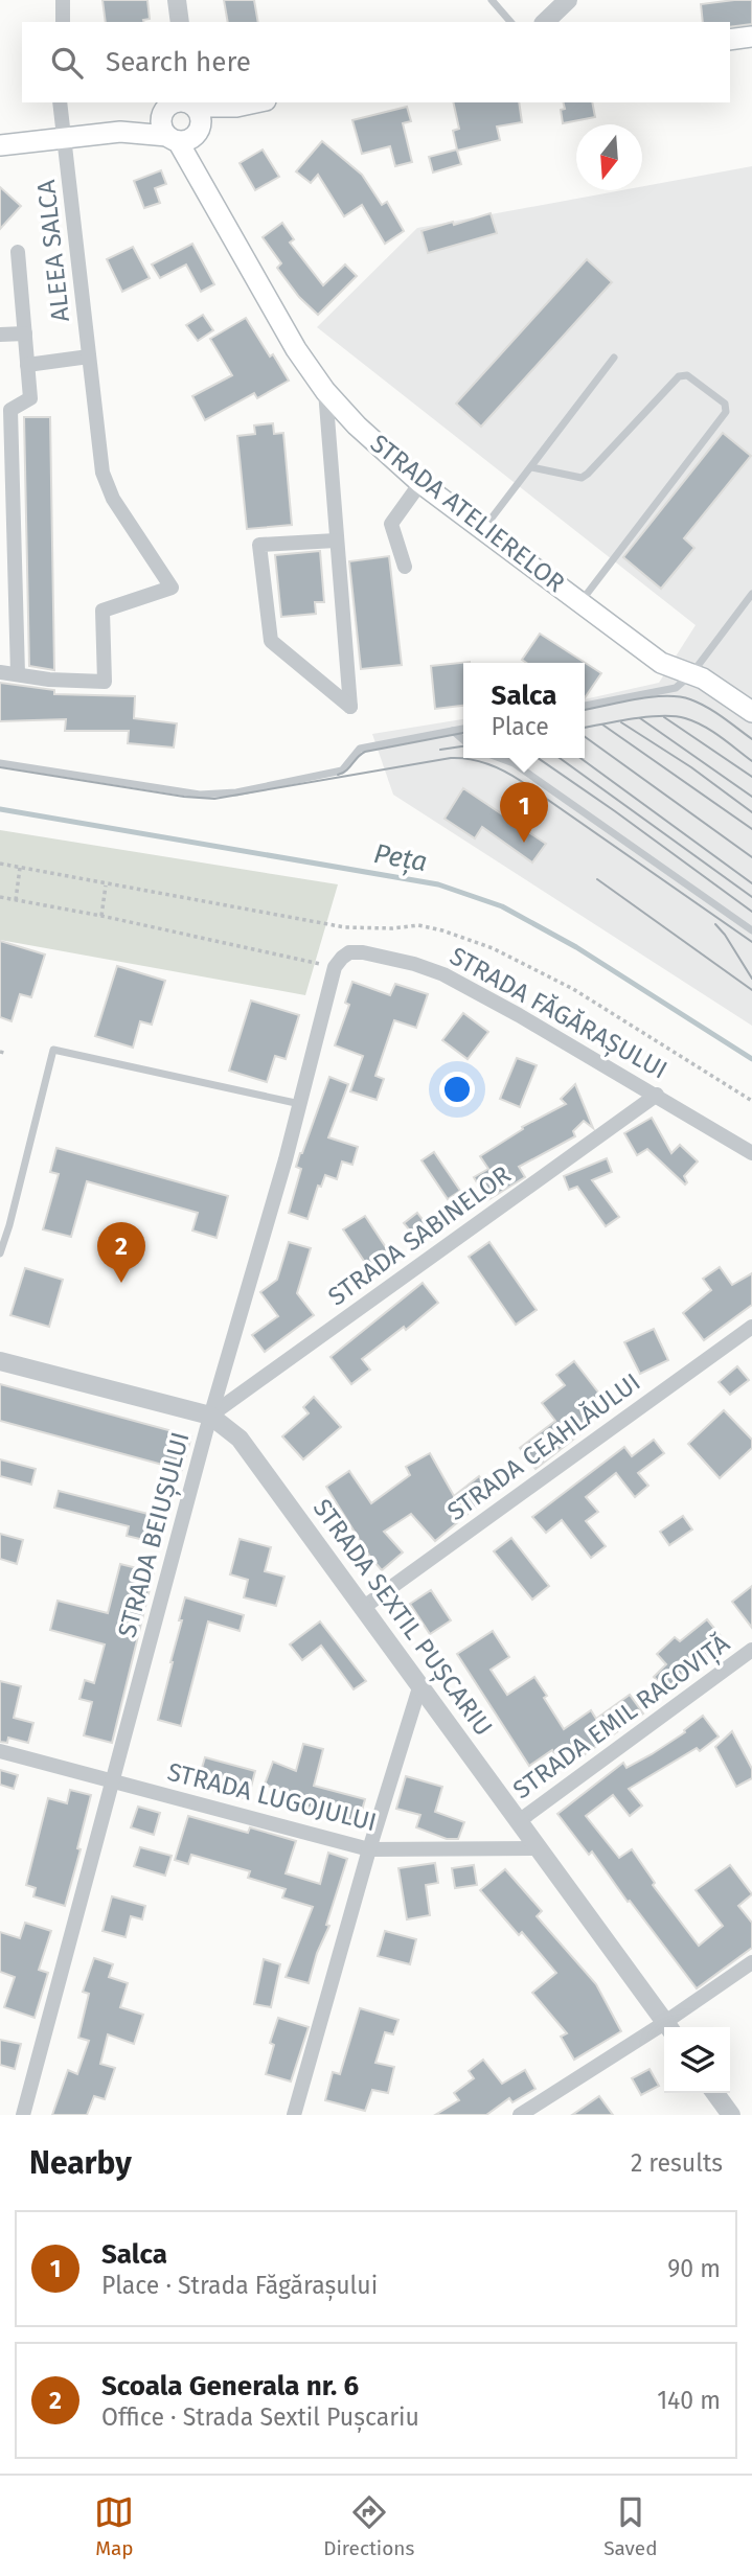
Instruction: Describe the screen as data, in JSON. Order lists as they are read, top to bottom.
{
  "streets": {
    "main road": ["STRADA ATELIERELOR"],
    "street": [
      "ALEEA SALCA",
      "STRADA FĂGĂRAȘULUI",
      "STRADA SABINELOR",
      "STRADA CEAHLĂULUI",
      "STRADA BEIUȘULUI",
      "STRADA SEXTIL PUȘCARIU",
      "STRADA EMIL RACOVIȚĂ",
      "STRADA LUGOJULUI"
    ]
  },
  "crossings": [
    ["STRADA FĂGĂRAȘULUI", "STRADA SABINELOR"],
    ["STRADA FĂGĂRAȘULUI", "STRADA BEIUȘULUI"],
    ["STRADA SABINELOR", "STRADA BEIUȘULUI"],
    ["STRADA SABINELOR", "STRADA SEXTIL PUȘCARIU"],
    ["STRADA CEAHLĂULUI", "STRADA SEXTIL PUȘCARIU"],
    ["STRADA BEIUȘULUI", "STRADA SEXTIL PUȘCARIU"],
    ["STRADA BEIUȘULUI", "STRADA LUGOJULUI"],
    ["STRADA SEXTIL PUȘCARIU", "STRADA EMIL RACOVIȚĂ"],
    ["STRADA SEXTIL PUȘCARIU", "STRADA LUGOJULUI"]
  ],
  "water": ["Peța"],
  "north": "bottom",
  "page": {
    "search": "Search here",
    "popup": ["Salca", "Place"],
    "pins": ["1", "2"],
    "heading": ["Nearby", "2 results"],
    "list": [
      {
        "mark": "1",
        "name": "Salca",
        "note": "Place · Strada Făgărașului",
        "value": "90 m"
      },
      {
        "mark": "2",
        "name": "Scoala Generala nr. 6",
        "note": "Office · Strada Sextil Pușcariu",
        "value": "140 m"
      }
    ],
    "nav": ["Map", "Directions", "Saved"]
  }
}
